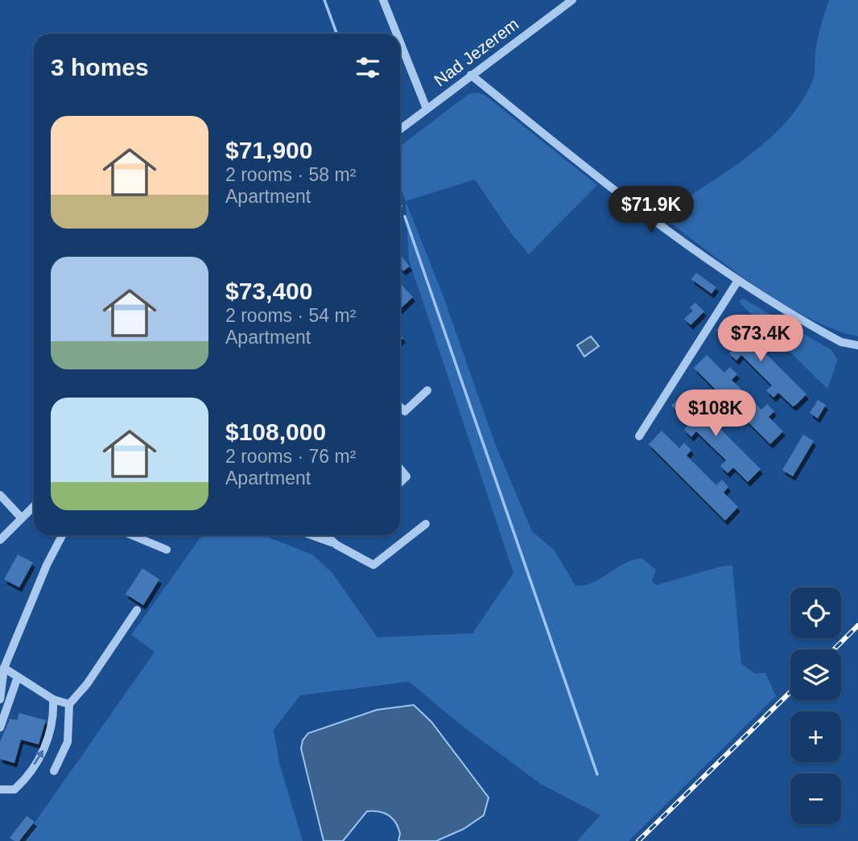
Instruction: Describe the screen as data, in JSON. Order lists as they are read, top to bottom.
{
  "streets": {
    "street": ["Nad Jezerem"]
  },
  "page": {
    "heading": "3 homes",
    "list": [
      {
        "name": "$71,900",
        "note": "2 rooms · 58 m² · Apartment"
      },
      {
        "name": "$73,400",
        "note": "2 rooms · 54 m² · Apartment"
      },
      {
        "name": "$108,000",
        "note": "2 rooms · 76 m² · Apartment"
      }
    ],
    "price": ["$71.9K", "$73.4K", "$108K"],
    "map_buttons": ["+", "−"]
  }
}
